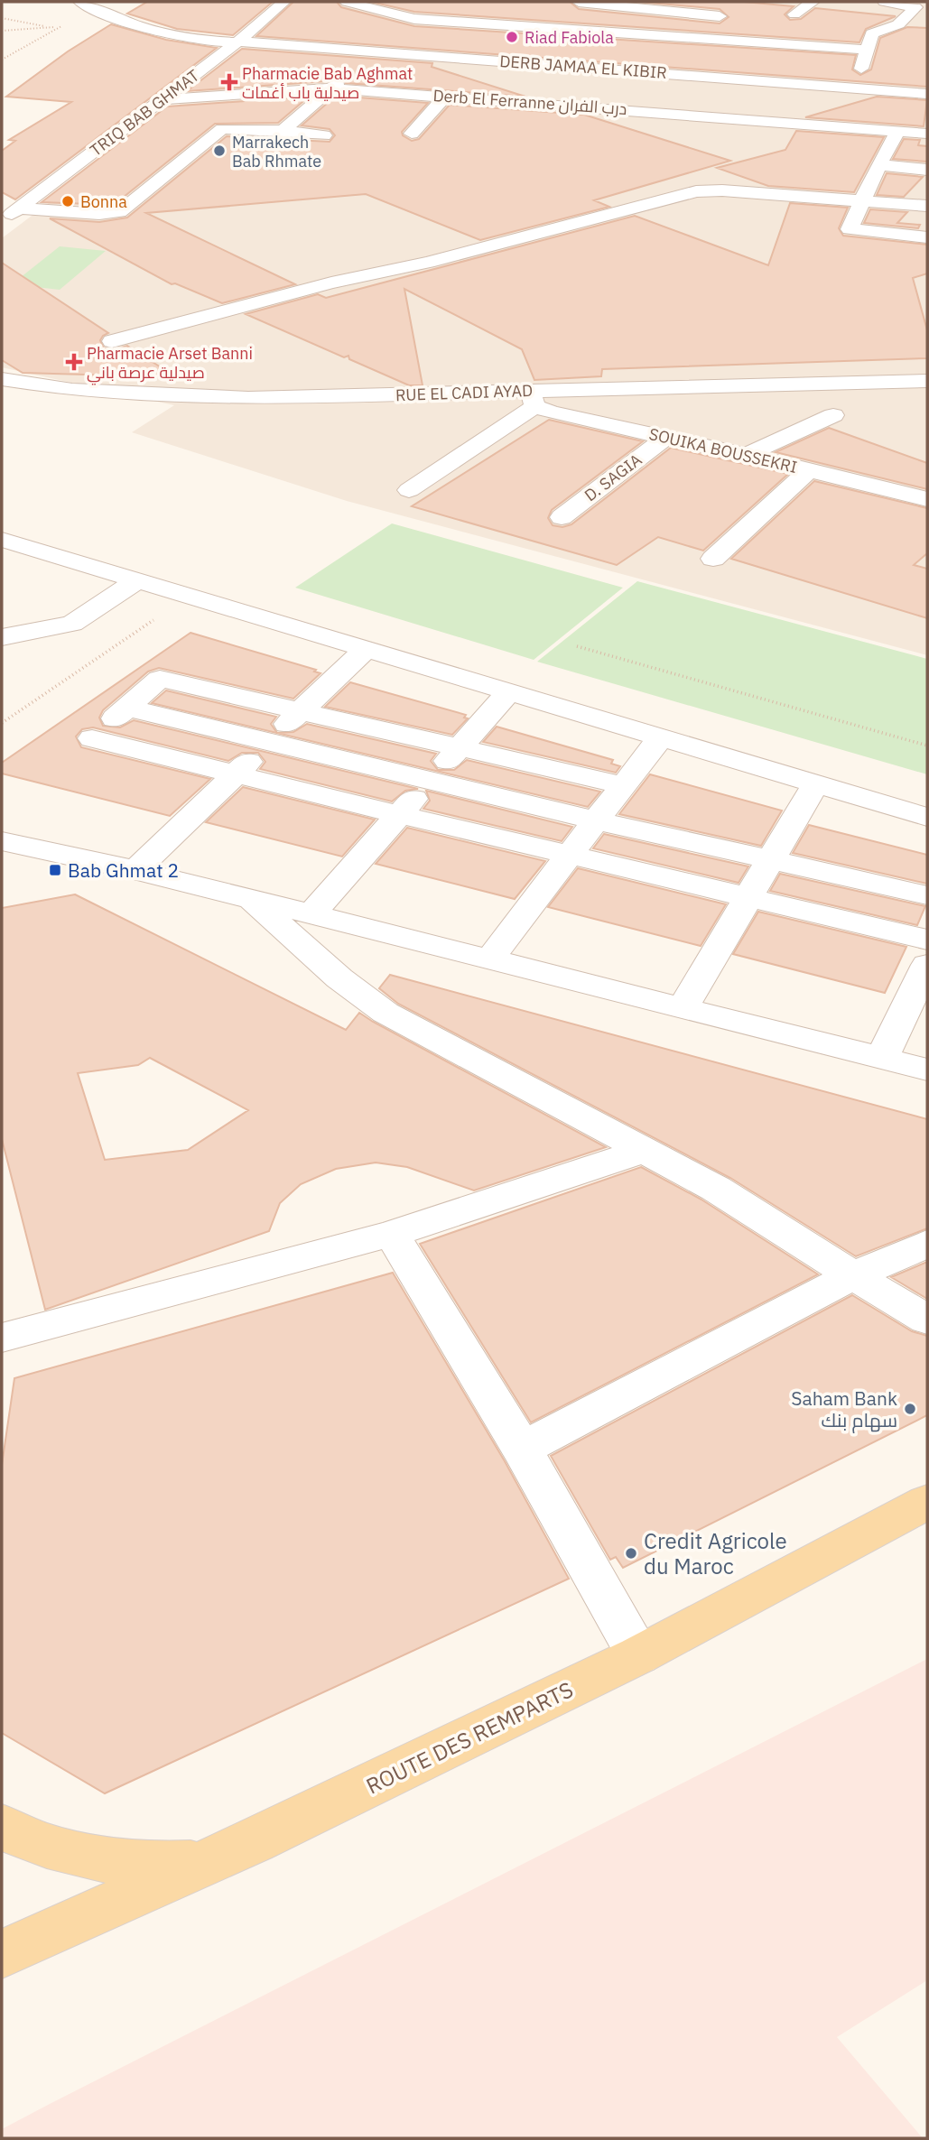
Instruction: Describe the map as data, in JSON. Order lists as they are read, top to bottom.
{
  "streets": {
    "main road": ["ROUTE DES REMPARTS"],
    "street": [
      "DERB JAMAA EL KIBIR",
      "Derb El Ferranne درب الفران",
      "TRIQ BAB GHMAT",
      "RUE EL CADI AYAD",
      "SOUIKA BOUSSEKRI",
      "D. SAGIA"
    ]
  },
  "crossings": [
    ["DERB JAMAA EL KIBIR", "TRIQ BAB GHMAT"],
    ["Derb El Ferranne درب الفران", "TRIQ BAB GHMAT"],
    ["RUE EL CADI AYAD", "SOUIKA BOUSSEKRI"],
    ["SOUIKA BOUSSEKRI", "D. SAGIA"]
  ],
  "places": {
    "other": [
      "Riad Fabiola",
      "Marrakech Bab Rhmate",
      "Bonna",
      "Saham Bank سهام بنك",
      "Credit Agricole du Maroc"
    ],
    "health": ["Pharmacie Bab Aghmat صيدلية باب أغمات", "Pharmacie Arset Banni صيدلية عرصة باني"],
    "transit": ["Bab Ghmat 2"]
  }
}
